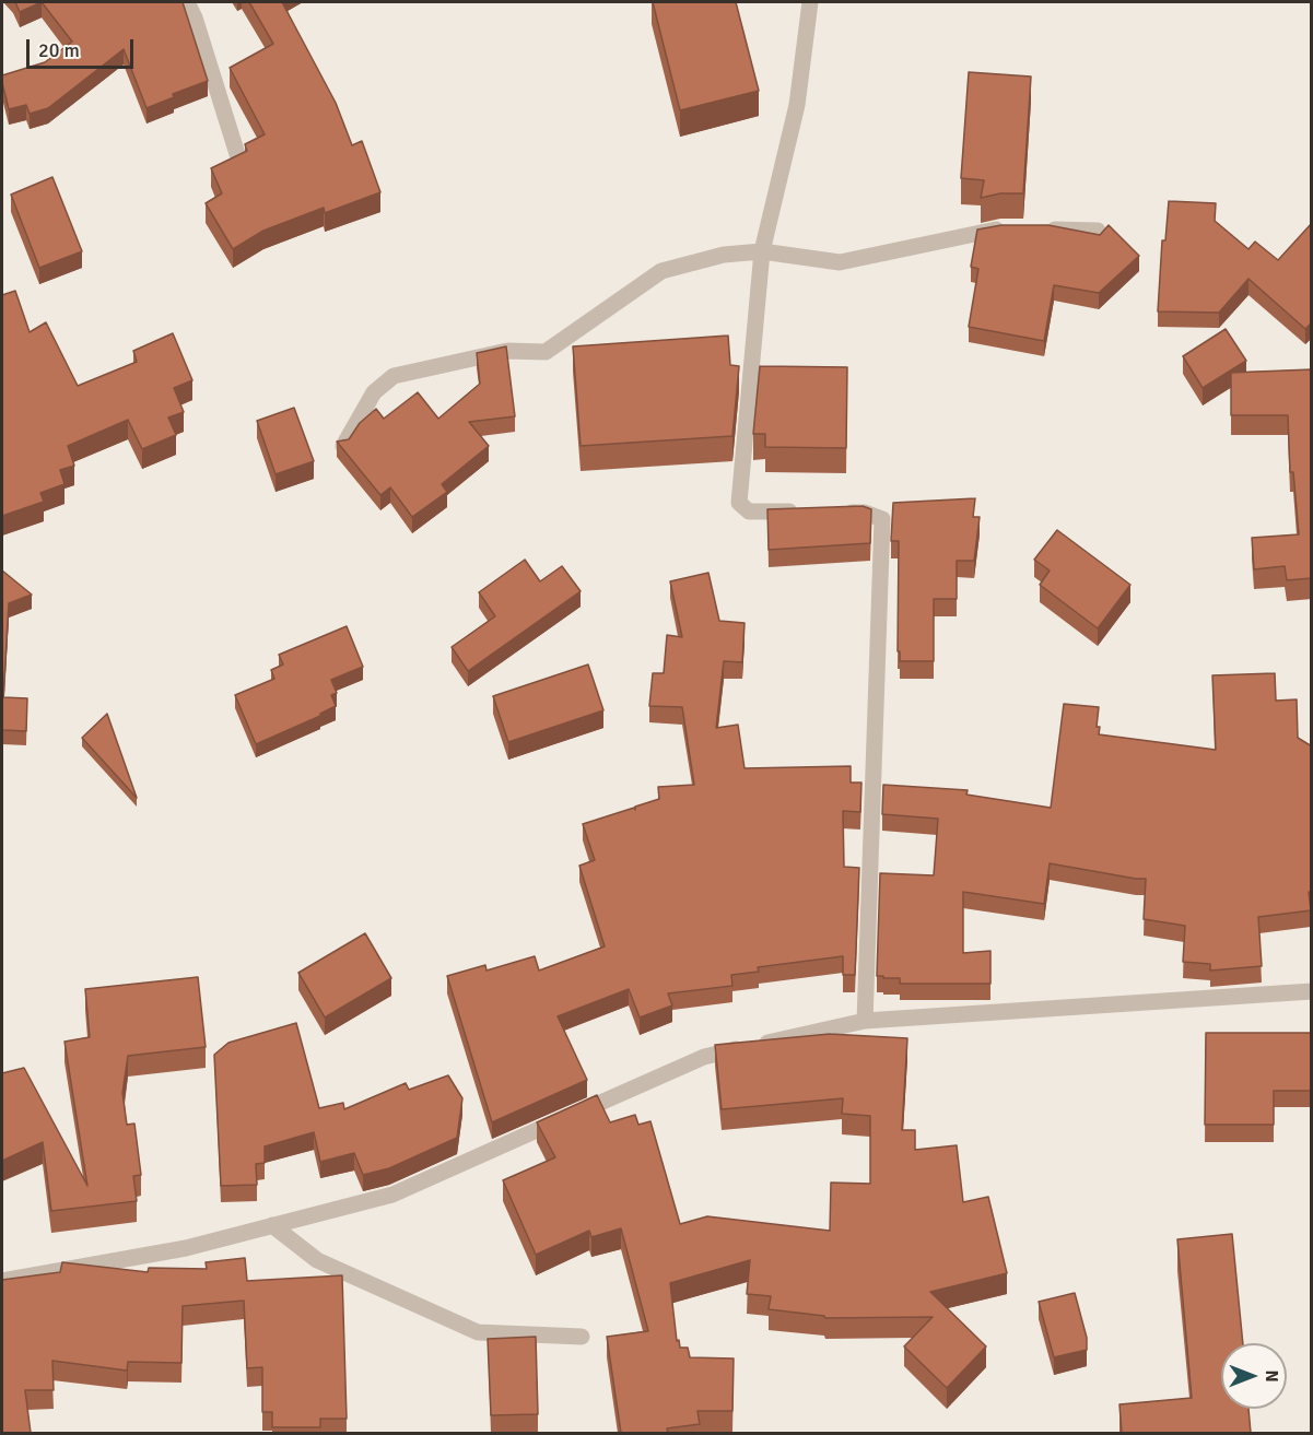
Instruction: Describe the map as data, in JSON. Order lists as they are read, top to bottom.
{
  "scale_bar": "20 m",
  "north": "right"
}
